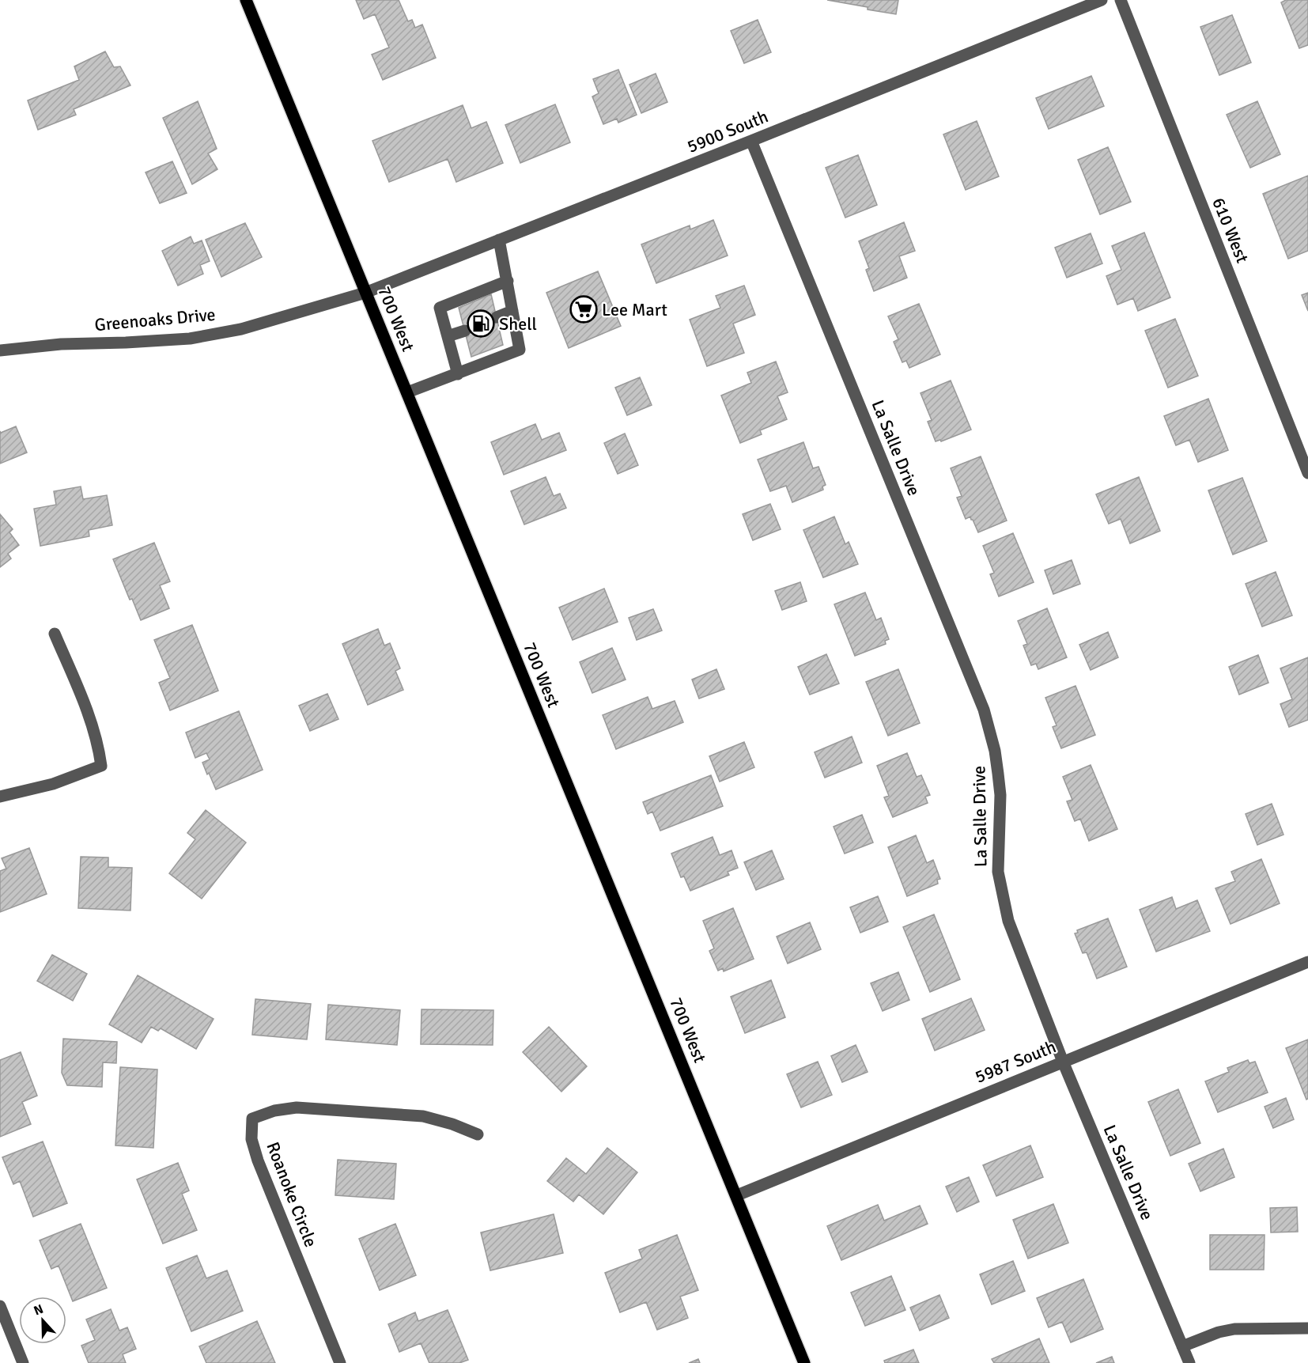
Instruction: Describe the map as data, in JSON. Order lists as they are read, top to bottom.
{
  "streets": {
    "main road": ["700 West"],
    "street": [
      "5900 South",
      "610 West",
      "Greenoaks Drive",
      "La Salle Drive",
      "5987 South",
      "Roanoke Circle"
    ]
  },
  "crossings": [
    ["5900 South", "700 West"],
    ["5900 South", "Greenoaks Drive"],
    ["5900 South", "La Salle Drive"],
    ["700 West", "Greenoaks Drive"],
    ["700 West", "5987 South"],
    ["La Salle Drive", "5987 South"]
  ],
  "places": {
    "supermarket": ["Lee Mart"],
    "fuel station": ["Shell"]
  },
  "north": "top"
}
